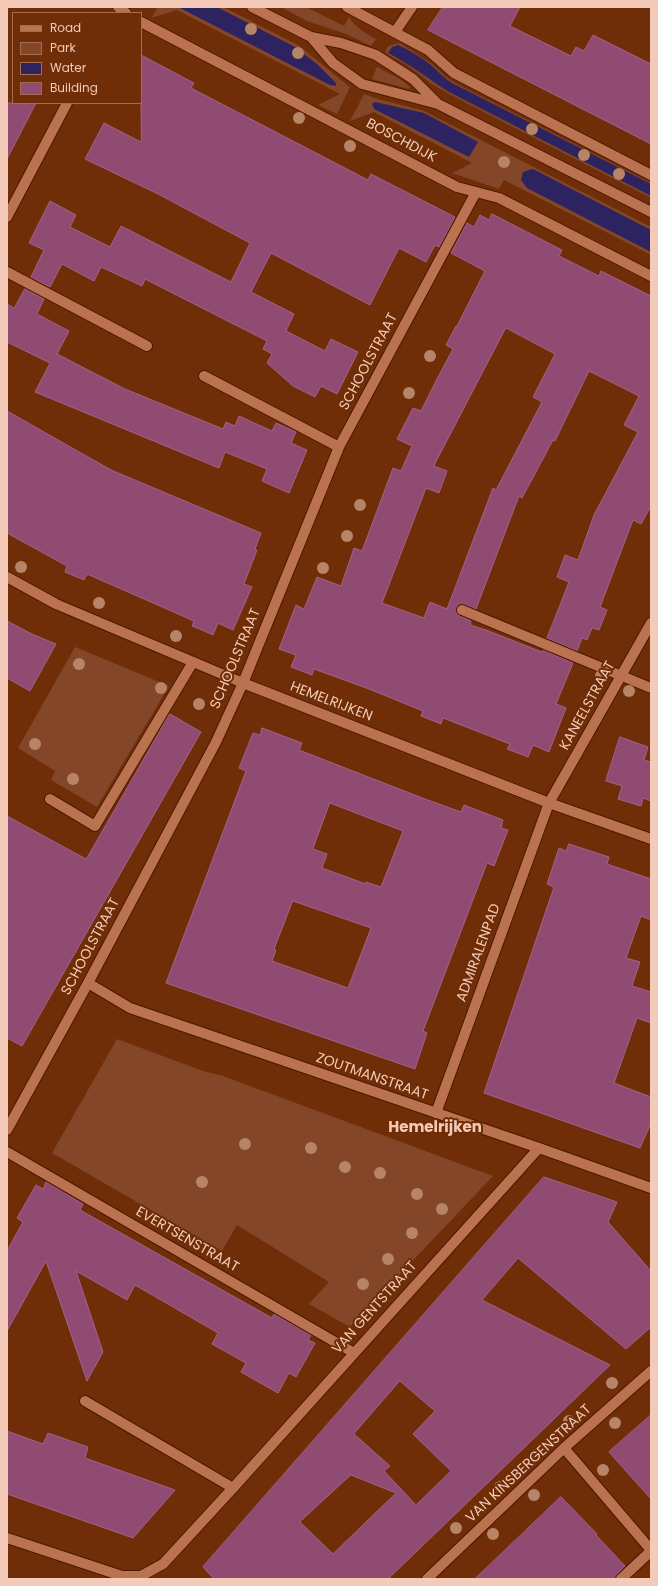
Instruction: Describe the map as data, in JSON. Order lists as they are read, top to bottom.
{
  "streets": {
    "street": [
      "BOSCHDIJK",
      "SCHOOLSTRAAT",
      "HEMELRIJKEN",
      "KANEELSTRAAT",
      "ADMIRALENPAD",
      "ZOUTMANSTRAAT",
      "EVERTSENSTRAAT",
      "VAN GENTSTRAAT",
      "VAN KINSBERGENSTRAAT"
    ]
  },
  "crossings": [
    ["BOSCHDIJK", "SCHOOLSTRAAT"],
    ["SCHOOLSTRAAT", "HEMELRIJKEN"],
    ["SCHOOLSTRAAT", "ZOUTMANSTRAAT"],
    ["HEMELRIJKEN", "KANEELSTRAAT"],
    ["HEMELRIJKEN", "ADMIRALENPAD"],
    ["KANEELSTRAAT", "ADMIRALENPAD"],
    ["ADMIRALENPAD", "ZOUTMANSTRAAT"],
    ["ZOUTMANSTRAAT", "VAN GENTSTRAAT"],
    ["EVERTSENSTRAAT", "VAN GENTSTRAAT"]
  ],
  "districts": ["Hemelrijken"],
  "legend": [
    "Road",
    "Park",
    "Water",
    "Building"
  ]
}
